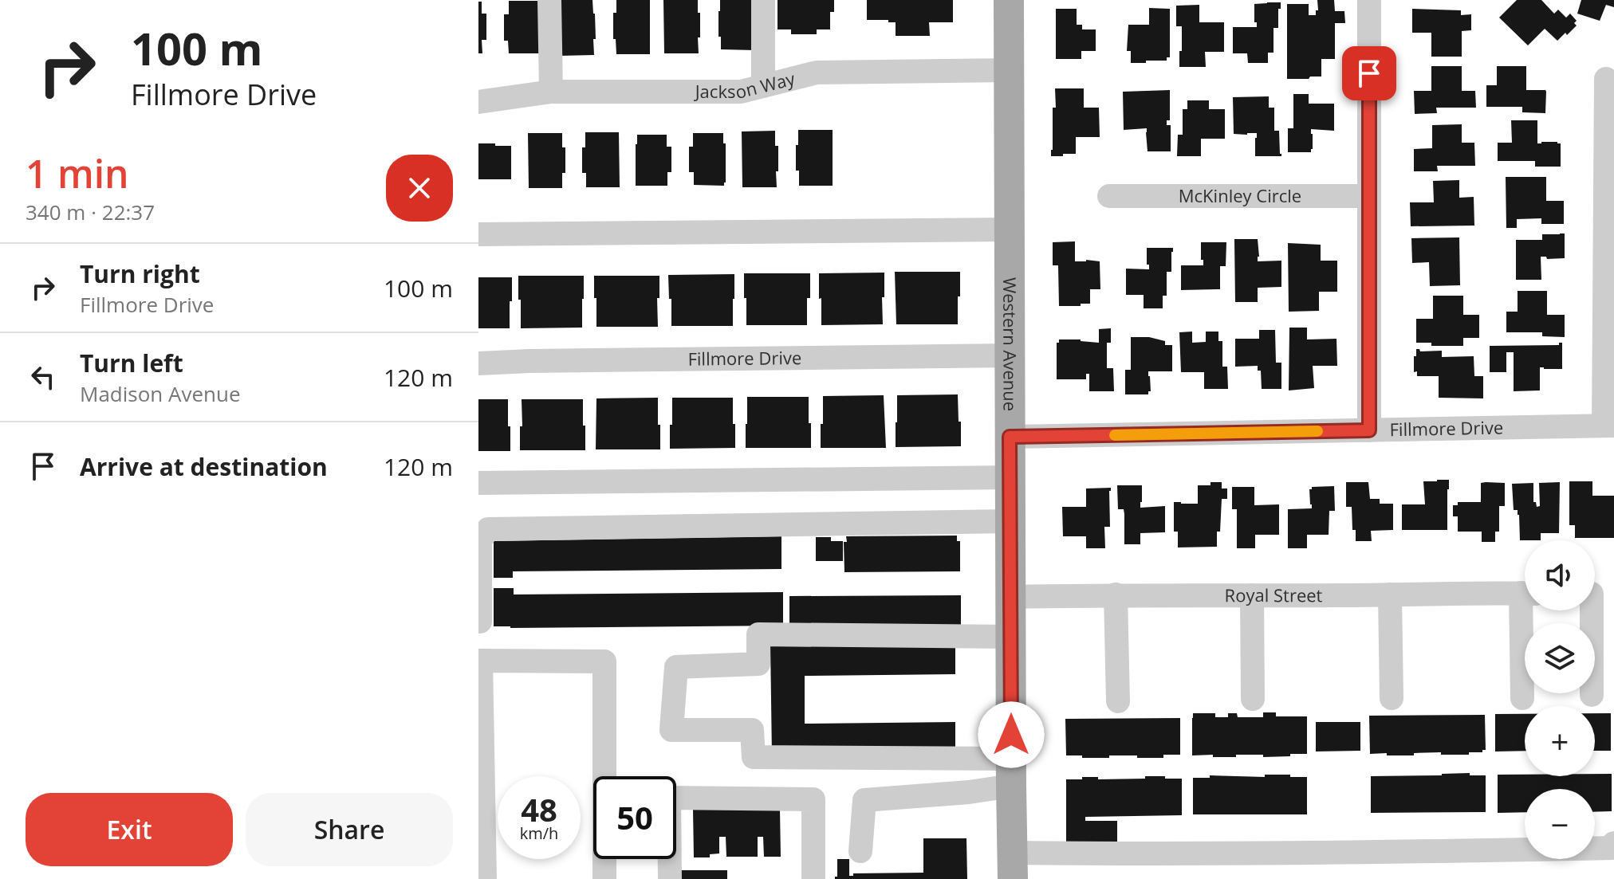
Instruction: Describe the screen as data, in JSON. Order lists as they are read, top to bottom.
{
  "streets": {
    "main road": ["Western Avenue"],
    "street": [
      "Jackson Way",
      "McKinley Circle",
      "Fillmore Drive",
      "Royal Street"
    ]
  },
  "crossings": [
    ["Jackson Way", "Western Avenue"],
    ["Western Avenue", "Fillmore Drive"],
    ["Western Avenue", "Royal Street"]
  ],
  "page": {
    "turn": ["100 m", "Fillmore Drive"],
    "heading": ["1 min", "340 m · 22:37"],
    "list": [
      {
        "name": "Turn right",
        "note": "Fillmore Drive",
        "value": "100 m"
      },
      {
        "name": "Turn left",
        "note": "Madison Avenue",
        "value": "120 m"
      },
      {
        "name": "Arrive at destination",
        "value": "120 m"
      }
    ],
    "map_buttons": ["+", "−"],
    "speed": "48 km/h",
    "limit": "50",
    "buttons": ["Exit", "Share"]
  }
}
